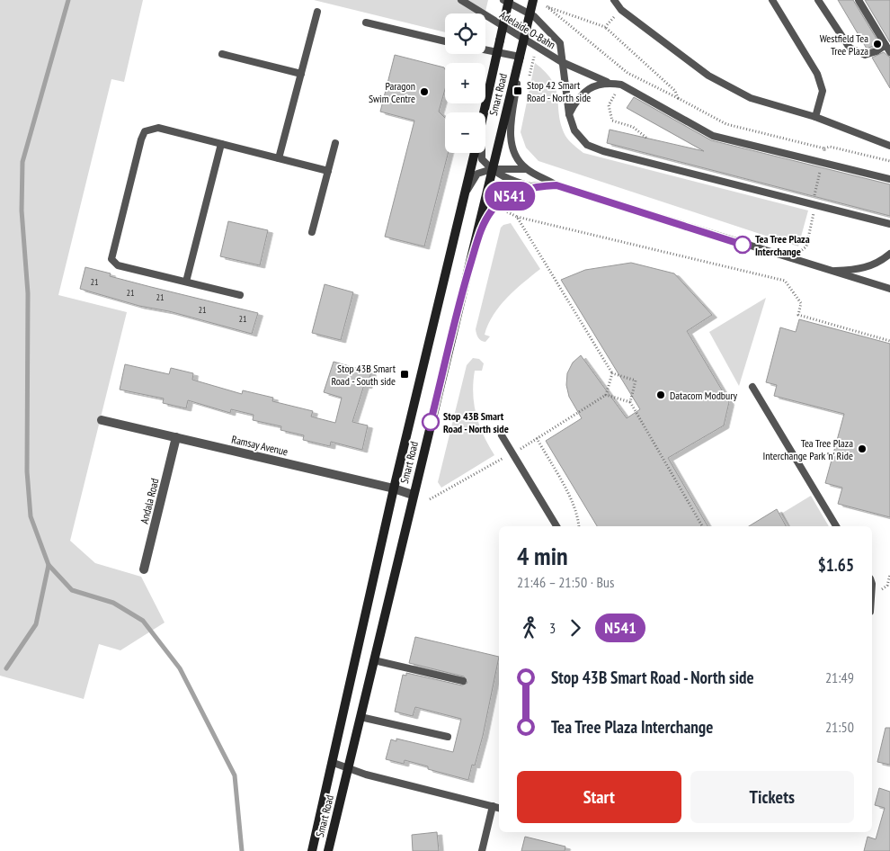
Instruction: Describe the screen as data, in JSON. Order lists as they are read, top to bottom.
{
  "streets": {
    "main road": ["Smart Road"],
    "street": ["Ramsay Avenue", "Andala Road"],
    "lane": ["Adelaide O-Bahn"]
  },
  "crossings": [
    ["Smart Road", "Ramsay Avenue"],
    ["Ramsay Avenue", "Andala Road"]
  ],
  "places": {
    "other": [
      "Westfield Tea Tree Plaza",
      "Paragon Swim Centre",
      "Tea Tree Plaza Interchange",
      "Datacom Modbury",
      "Stop 43B Smart Road - North side",
      "Tea Tree Plaza Interchange Park 'n' Ride"
    ],
    "transit": ["Stop 42 Smart Road - North side", "Stop 43B Smart Road - South side"]
  },
  "lines": ["bus line N541"],
  "house_numbers": [
    "21",
    "21",
    "21",
    "21",
    "21"
  ],
  "page": {
    "on_map": "N541",
    "map_buttons": ["+", "−"],
    "heading": ["4 min", "21:46 – 21:50 · Bus", "$1.65"],
    "legs": ["3", "N541"],
    "list": [
      {
        "name": "Stop 43B Smart Road - North side",
        "value": "21:49"
      },
      {
        "name": "Tea Tree Plaza Interchange",
        "value": "21:50"
      }
    ],
    "buttons": ["Start", "Tickets"]
  }
}
